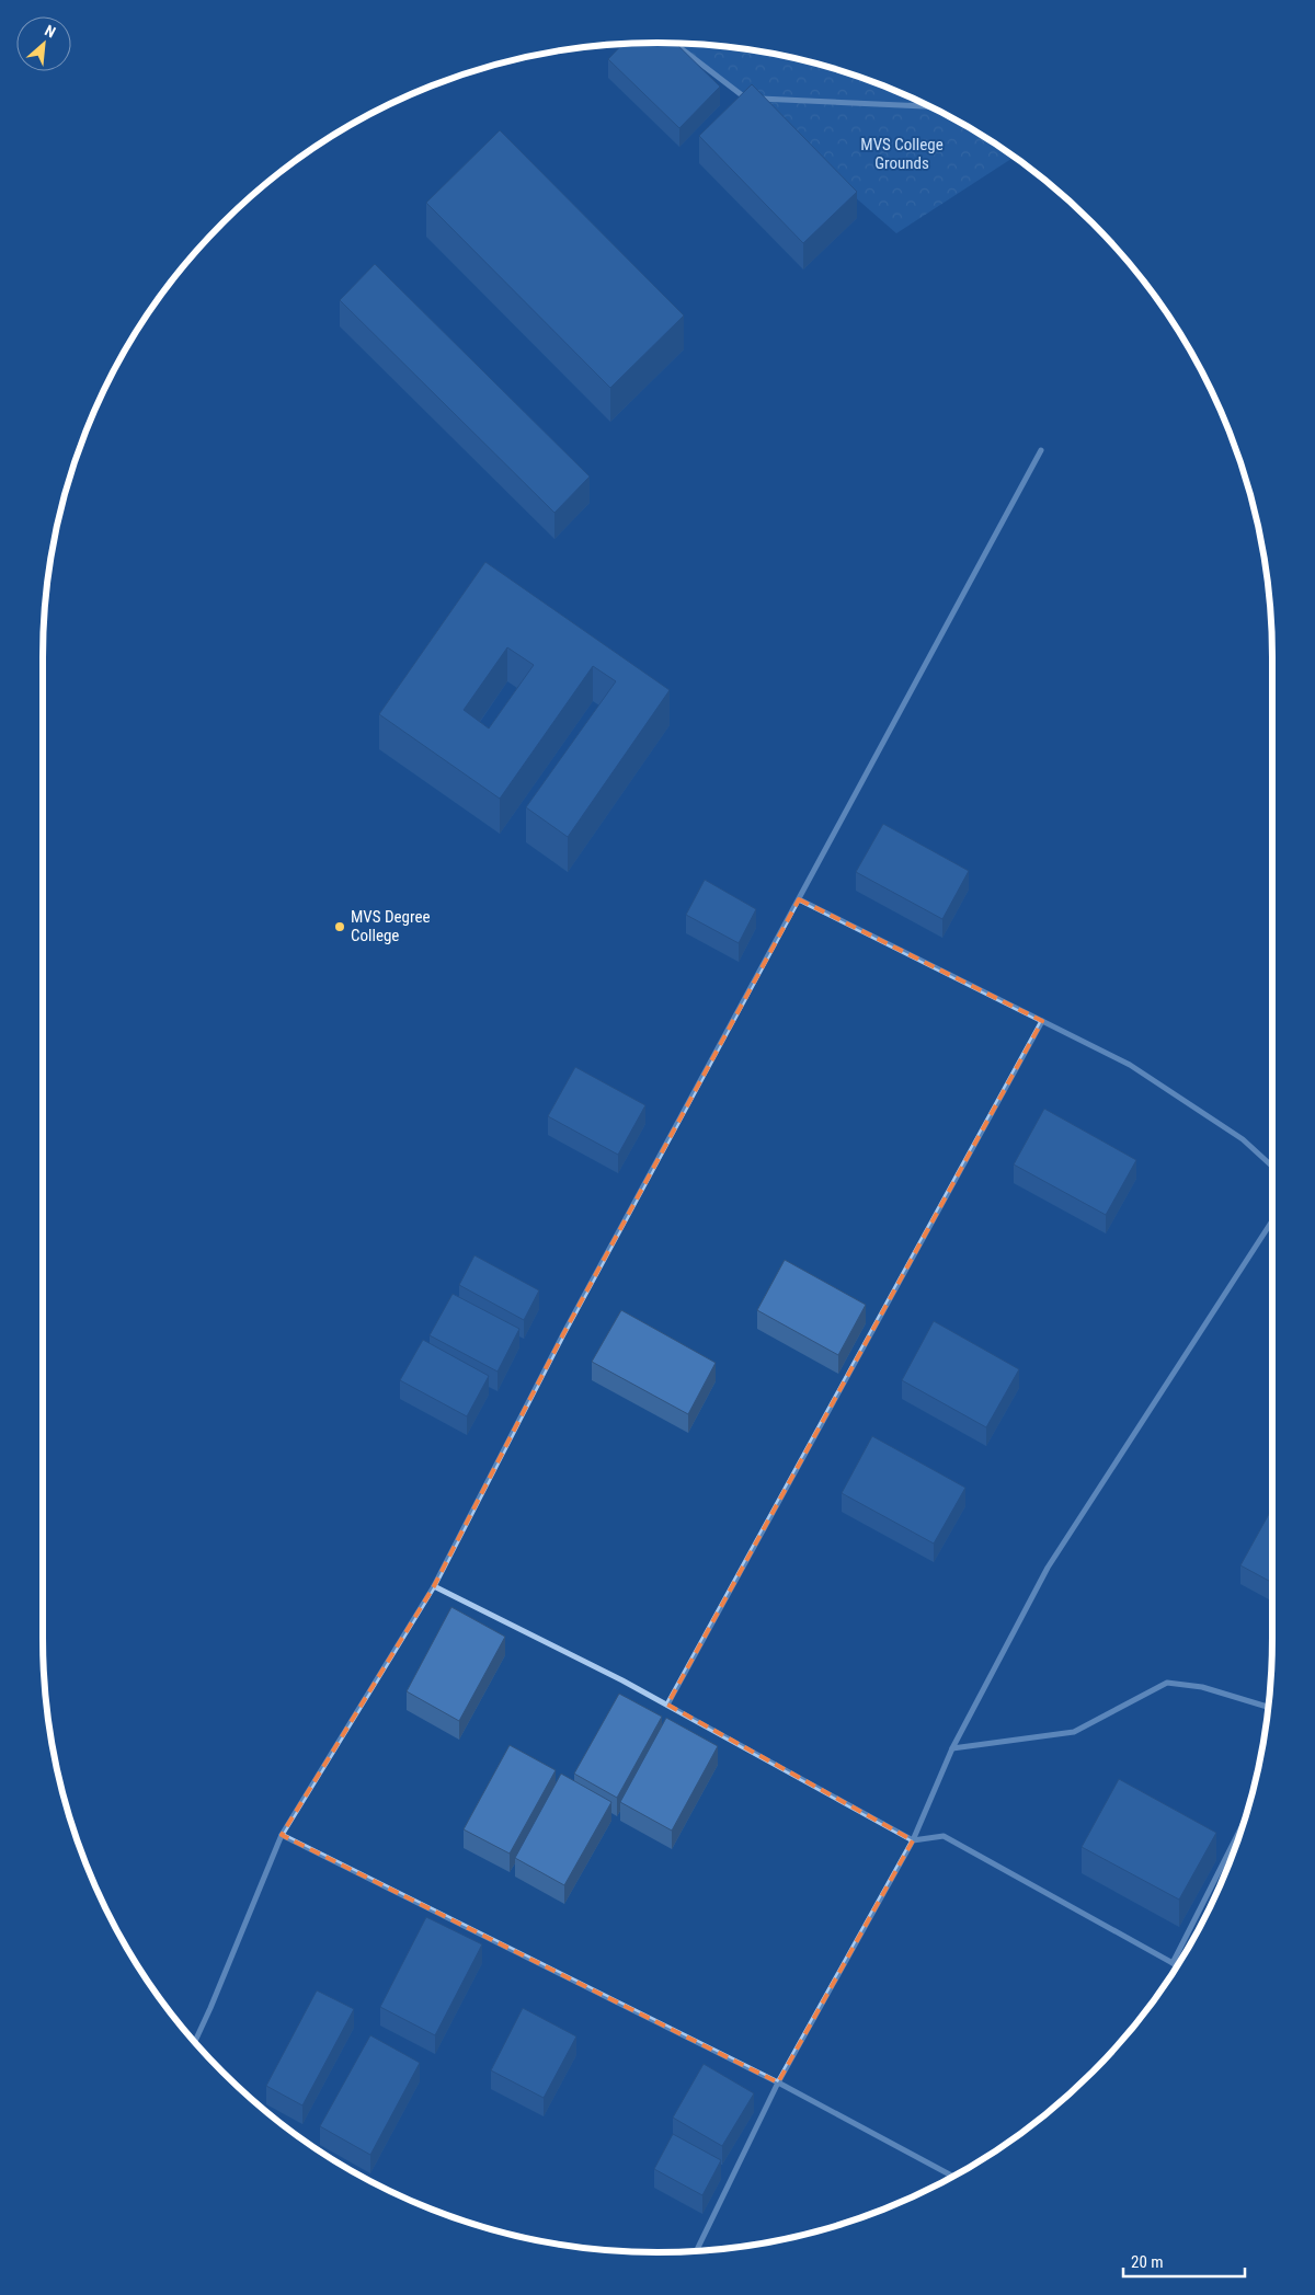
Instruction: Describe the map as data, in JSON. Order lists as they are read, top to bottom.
{
  "parks": ["MVS College Grounds"],
  "places": ["MVS Degree College"],
  "scale_bar": "20 m",
  "north": "top right"
}
